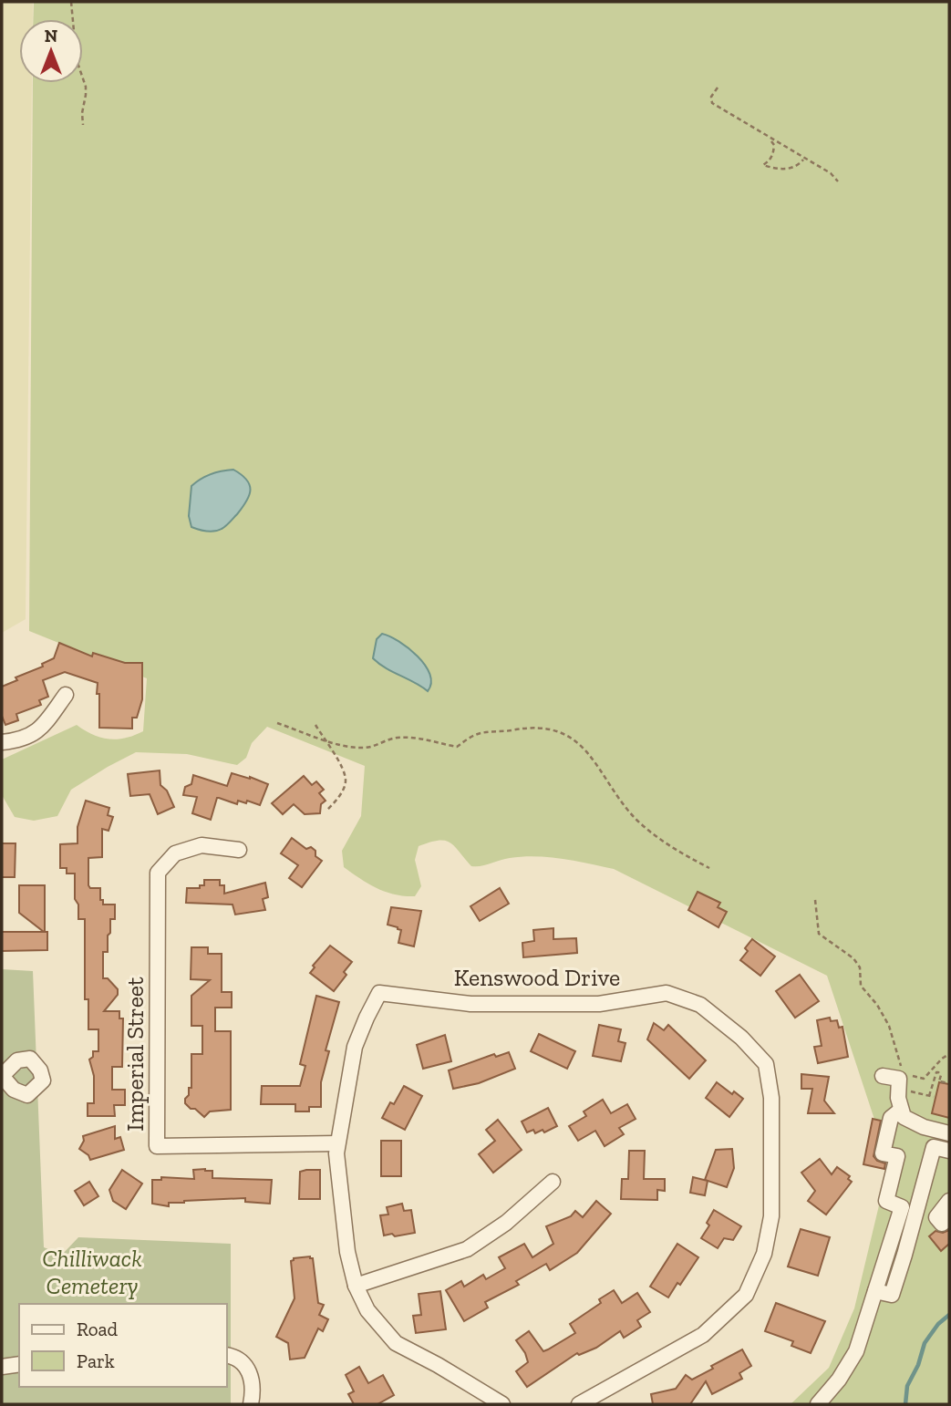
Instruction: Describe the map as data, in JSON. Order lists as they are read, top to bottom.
{
  "streets": {
    "street": ["Kenswood Drive", "Imperial Street"]
  },
  "crossings": [
    ["Kenswood Drive", "Imperial Street"]
  ],
  "parks": ["Chilliwack Cemetery"],
  "legend": ["Road", "Park"],
  "north": "top"
}
